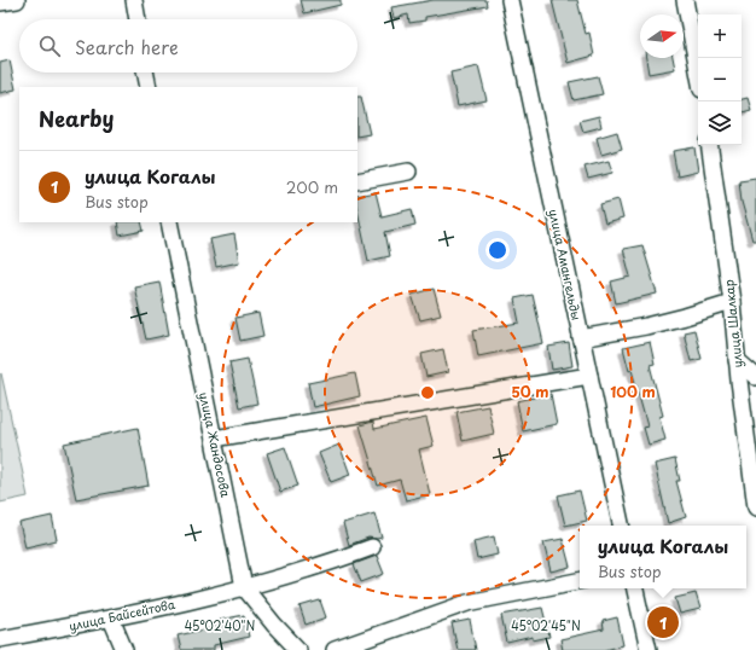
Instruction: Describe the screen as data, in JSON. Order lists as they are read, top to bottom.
{
  "streets": {
    "street": [
      "улица Амангельды",
      "улица Шалкар",
      "улица Жандосова",
      "улица Байсейтова"
    ]
  },
  "crossings": [
    ["улица Жандосова", "улица Байсейтова"]
  ],
  "north": "right",
  "page": {
    "map_buttons": ["+", "−"],
    "search": "Search here",
    "heading": "Nearby",
    "list": [
      {
        "mark": "1",
        "name": "улица Когалы",
        "note": "Bus stop",
        "value": "200 m"
      }
    ],
    "popup": ["улица Когалы", "Bus stop"],
    "pins": "1"
  },
  "coordinates": ["45°02'40\"N", "45°02'45\"N"],
  "rings": ["50 m", "100 m"]
}
